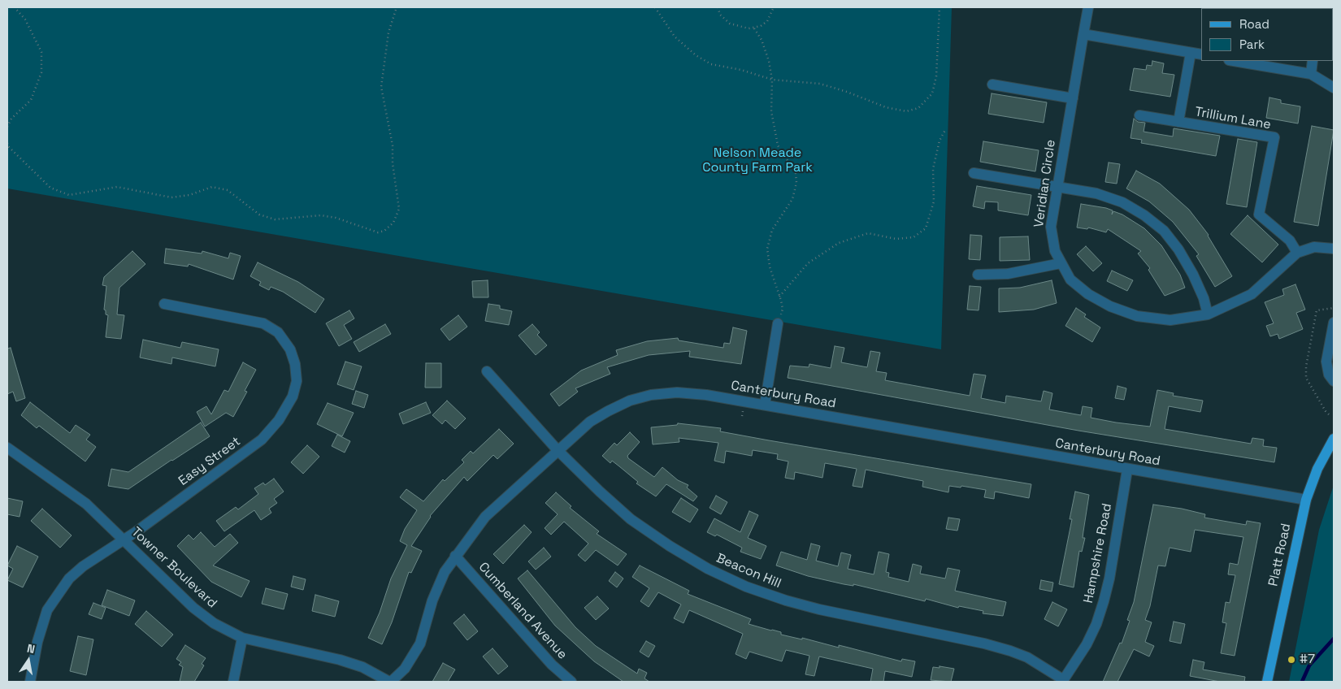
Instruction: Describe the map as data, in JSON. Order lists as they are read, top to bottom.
{
  "streets": {
    "main road": ["Platt Road"],
    "street": [
      "Trillium Lane",
      "Veridian Circle",
      "Canterbury Road",
      "Easy Street",
      "Hampshire Road",
      "Towner Boulevard",
      "Beacon Hill",
      "Cumberland Avenue"
    ]
  },
  "crossings": [
    ["Trillium Lane", "Veridian Circle"],
    ["Canterbury Road", "Hampshire Road"],
    ["Canterbury Road", "Platt Road"],
    ["Canterbury Road", "Towner Boulevard"],
    ["Canterbury Road", "Beacon Hill"],
    ["Canterbury Road", "Cumberland Avenue"],
    ["Easy Street", "Towner Boulevard"],
    ["Hampshire Road", "Beacon Hill"]
  ],
  "parks": ["Nelson Meade County Farm Park"],
  "places": ["#7"],
  "legend": ["Road", "Park"],
  "north": "top"
}
